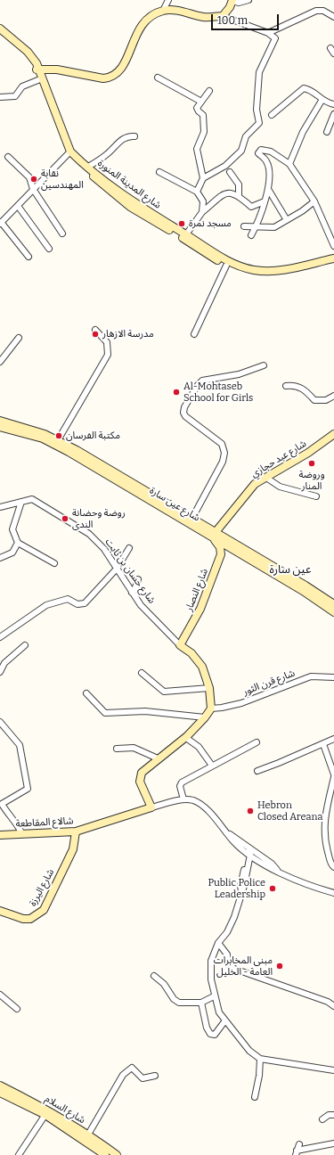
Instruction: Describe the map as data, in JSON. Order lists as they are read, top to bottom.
{
  "streets": {
    "street": [
      "شارع المدينة المنورة",
      "شارع عبد حجازي",
      "شارع عين سارة",
      "شارع حسان بن ثابت",
      "شارع النصار",
      "شارع قرن الثور",
      "شالاع المقاطعة",
      "شارع اليرزة",
      "شارع السلام"
    ]
  },
  "crossings": [
    ["شارع عبد حجازي", "شارع عين سارة"],
    ["شارع عين سارة", "شارع النصار"],
    ["شارع حسان بن ثابت", "شارع النصار"],
    ["شارع حسان بن ثابت", "شارع قرن الثور"],
    ["شالاع المقاطعة", "شارع اليرزة"]
  ],
  "districts": ["عين سارة"],
  "places": [
    "نقابة المهندسين",
    "مسجد نمرة",
    "مدرسة الازهار",
    "Al-Mohtaseb School for Girls",
    "مكتبة الفرسان",
    "وروضة المنار",
    "روضة وحضانة الندى",
    "Hebron Closed Areana",
    "Public Police Leadership",
    "مبنى المخابرات العامة - الخليل"
  ],
  "scale_bar": "100 m"
}
